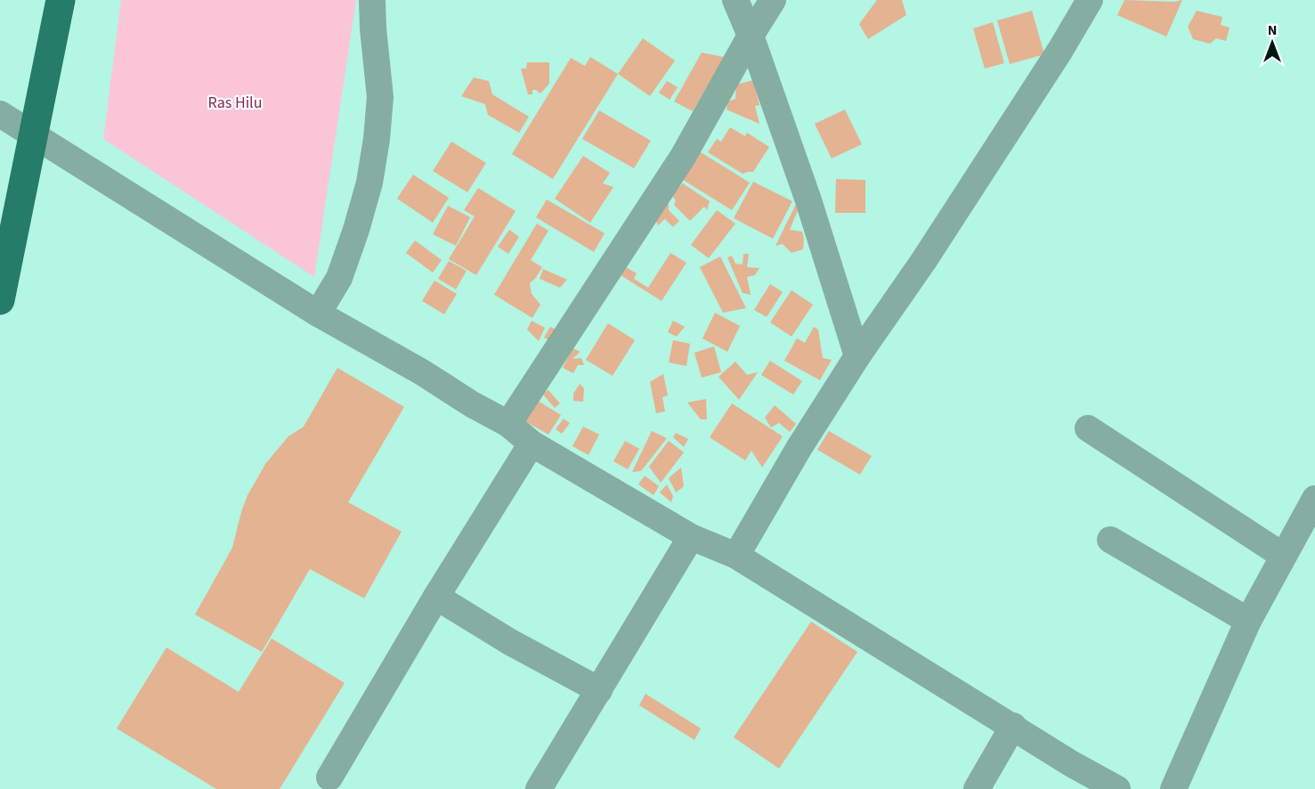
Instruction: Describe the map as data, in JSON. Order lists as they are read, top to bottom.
{
  "parks": ["Ras Hilu"],
  "north": "top"
}
